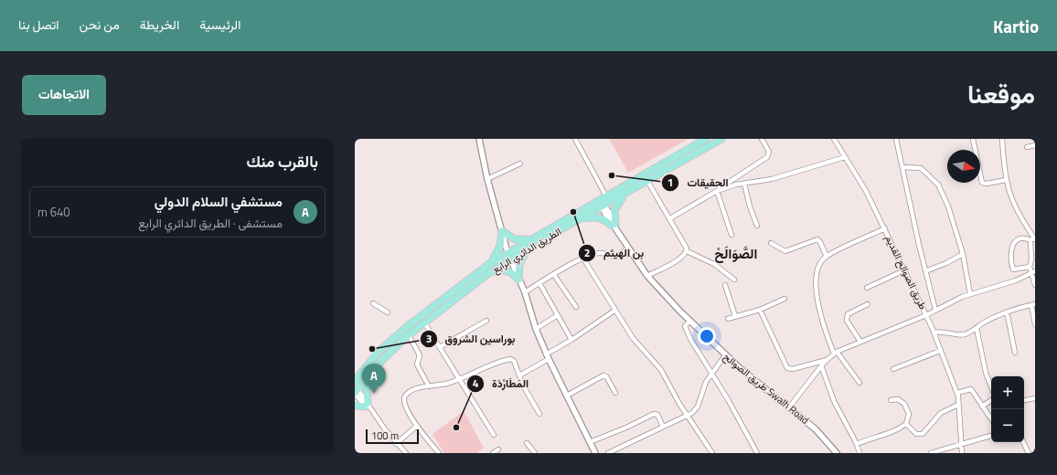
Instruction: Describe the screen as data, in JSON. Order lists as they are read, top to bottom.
{
  "streets": {
    "main road": ["الطريق الدائري الرابع"],
    "street": ["طريق الصوالح القديم", "طريق الصوالح Swalh Road"]
  },
  "crossings": [
    ["الطريق الدائري الرابع", "طريق الصوالح Swalh Road"],
    ["طريق الصوالح القديم", "طريق الصوالح Swalh Road"]
  ],
  "districts": ["الصَّوَالَحْ"],
  "places": [
    "الحقيقات",
    "بن الهيثم",
    "بوراسين الشروق",
    "المَطَارْدَة"
  ],
  "scale_bar": "100 m",
  "north": "right",
  "page": {
    "header": "Kartio",
    "nav": [
      "الرئيسية",
      "الخريطة",
      "من نحن",
      "اتصل بنا"
    ],
    "title": "موقعنا",
    "buttons": "الاتجاهات",
    "heading": "بالقرب منك",
    "list": [
      {
        "mark": "A",
        "name": "مستشفي السلام الدولي",
        "note": "مستشفى · الطريق الدائري الرابع",
        "value": "640 m"
      }
    ],
    "pins": "A",
    "map_buttons": ["+", "−"],
    "scale": "100 m"
  }
}
